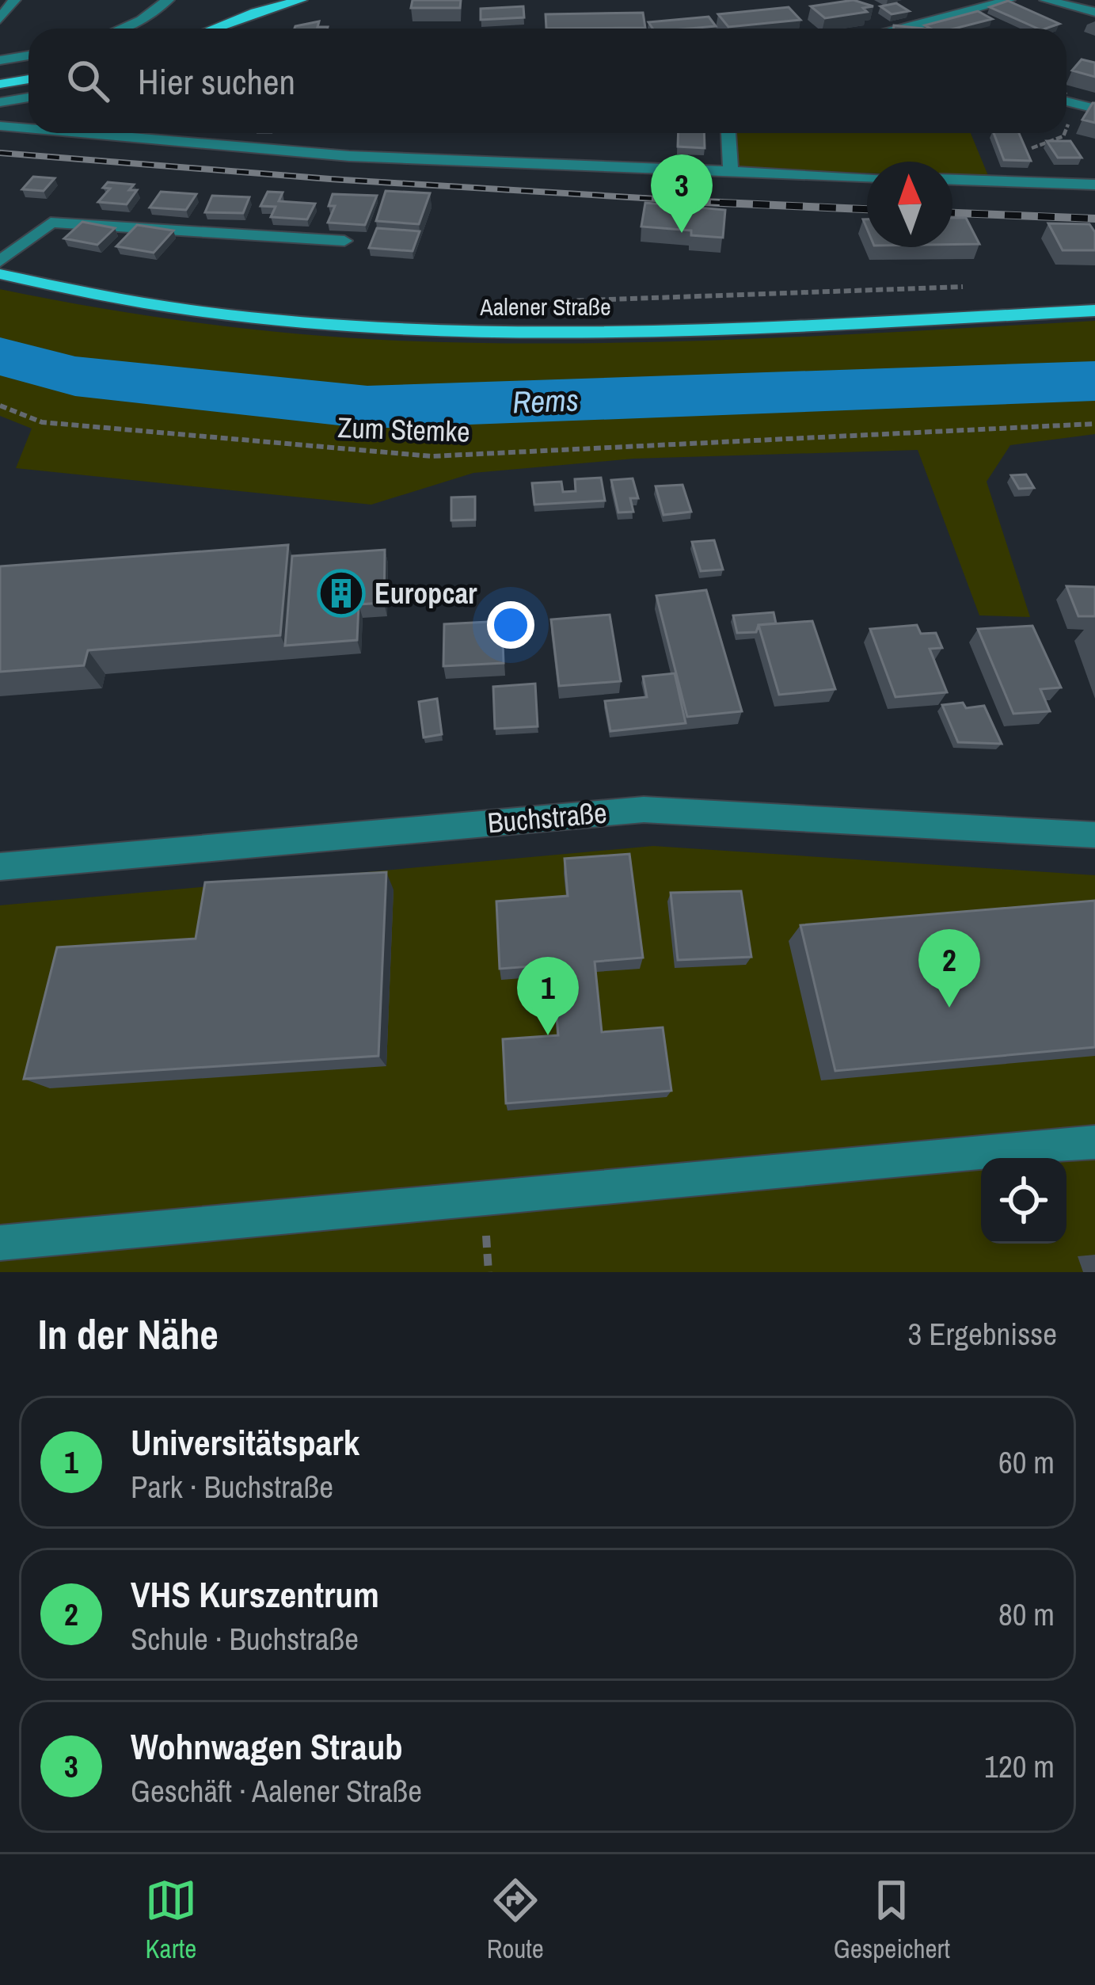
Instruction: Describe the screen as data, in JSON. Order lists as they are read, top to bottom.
{
  "streets": {
    "main road": ["Aalener Straße"],
    "street": ["Buchstraße"],
    "path": ["Zum Stemke"]
  },
  "water": ["Rems"],
  "places": {
    "building": ["Europcar"]
  },
  "north": "top",
  "page": {
    "search": "Hier suchen",
    "pins": ["3", "2", "1"],
    "heading": ["In der Nähe", "3 Ergebnisse"],
    "list": [
      {
        "mark": "1",
        "name": "Universitätspark",
        "note": "Park · Buchstraße",
        "value": "60 m"
      },
      {
        "mark": "2",
        "name": "VHS Kurszentrum",
        "note": "Schule · Buchstraße",
        "value": "80 m"
      },
      {
        "mark": "3",
        "name": "Wohnwagen Straub",
        "note": "Geschäft · Aalener Straße",
        "value": "120 m"
      }
    ],
    "nav": ["Karte", "Route", "Gespeichert"]
  }
}
